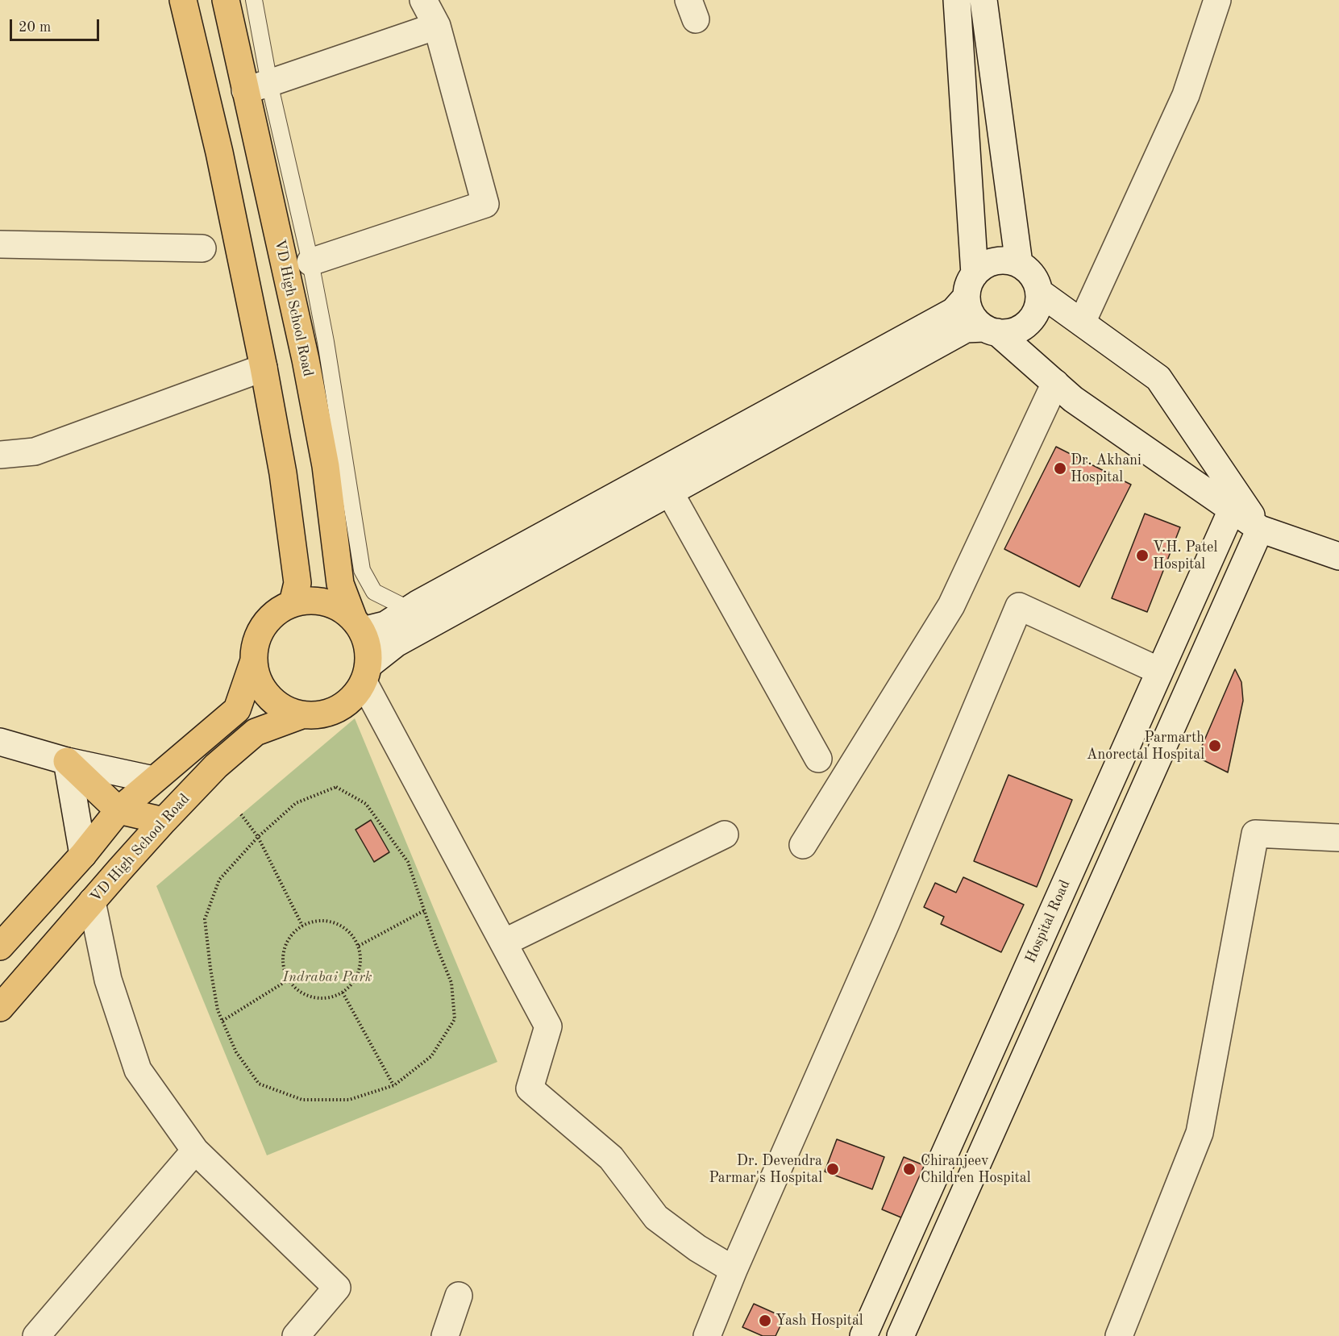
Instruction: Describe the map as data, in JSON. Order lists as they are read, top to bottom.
{
  "streets": {
    "main road": ["VD High School Road"],
    "street": ["Hospital Road"]
  },
  "parks": ["Indrabai Park"],
  "places": [
    "Dr. Akhani Hospital",
    "V.H. Patel Hospital",
    "Parmarth Anorectal Hospital",
    "Dr. Devendra Parmar's Hospital",
    "Chiranjeev Children Hospital",
    "Yash Hospital"
  ],
  "scale_bar": "20 m"
}
